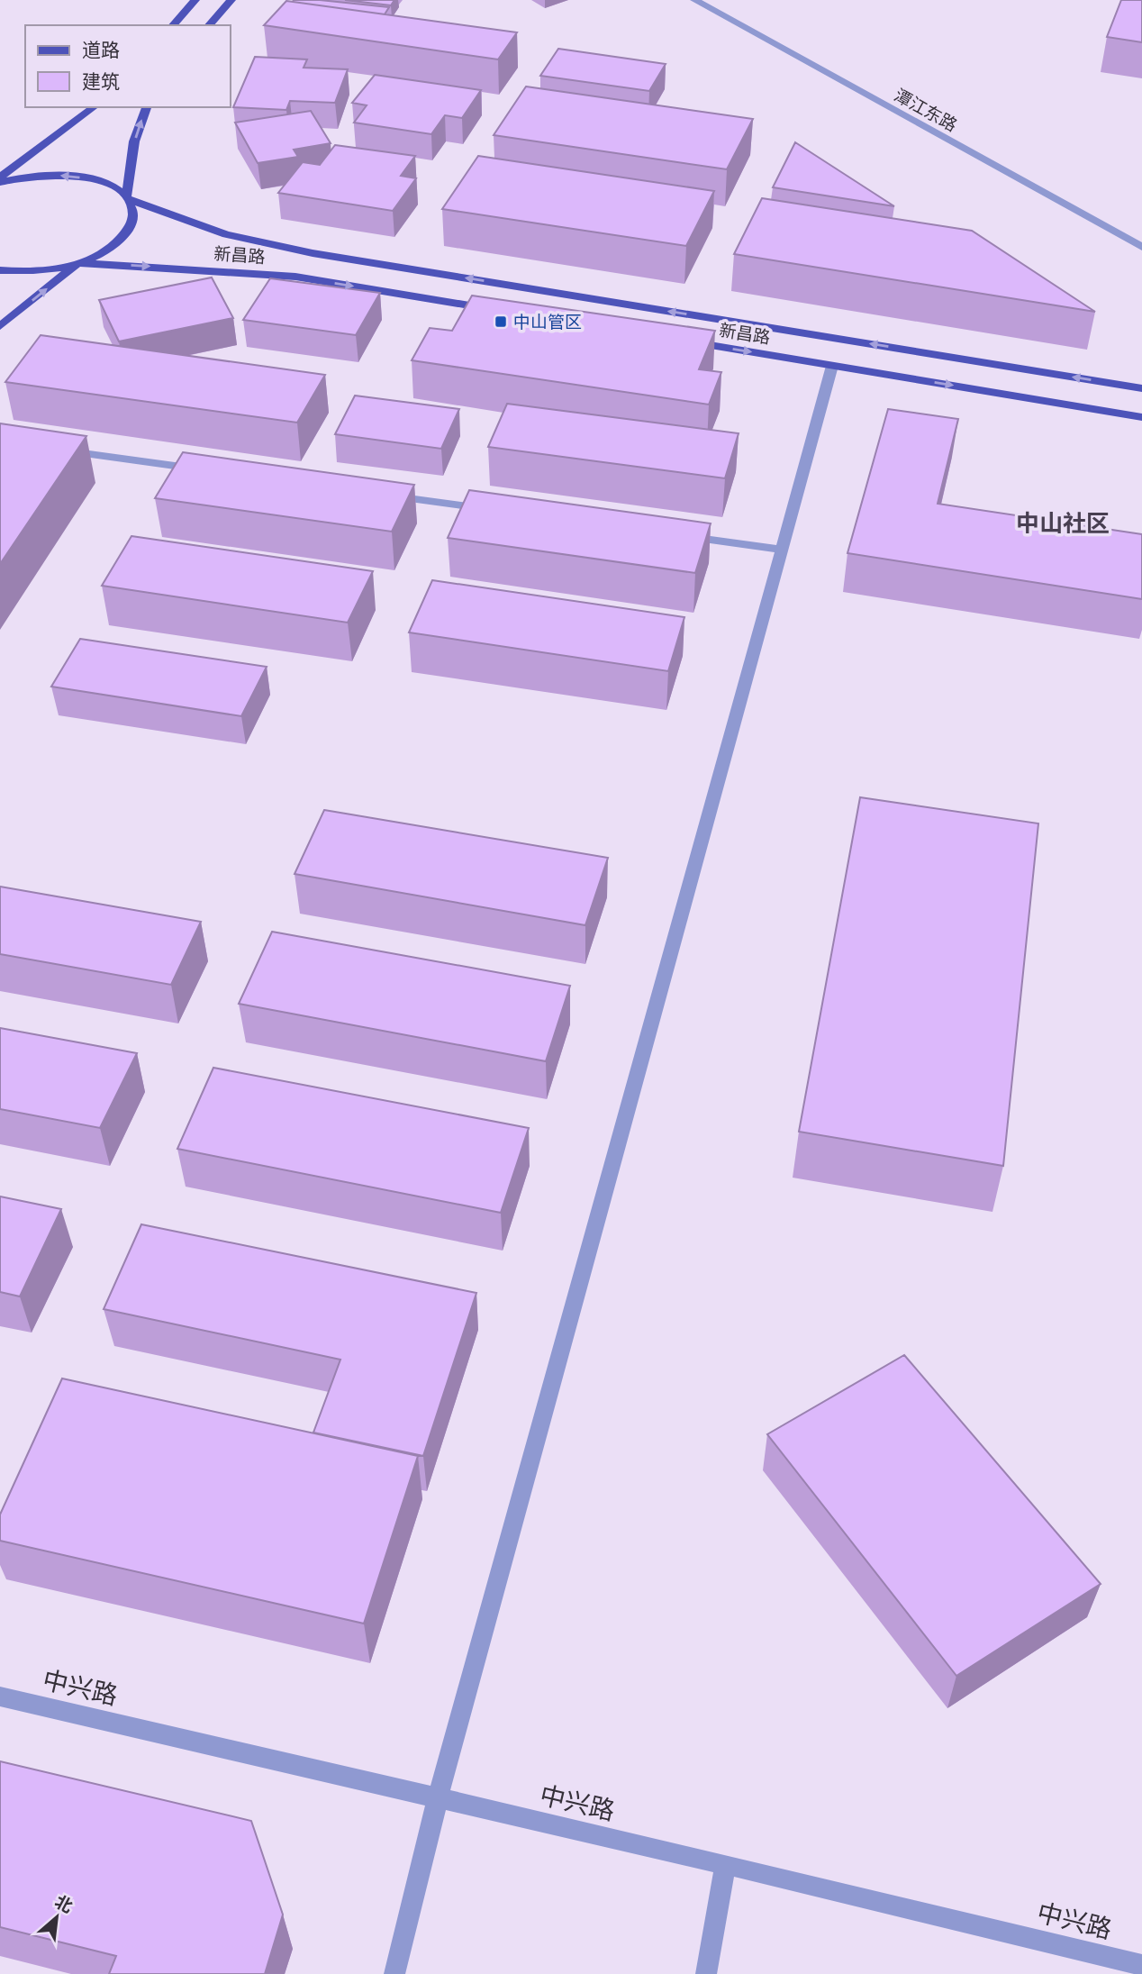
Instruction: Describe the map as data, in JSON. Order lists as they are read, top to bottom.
{
  "streets": {
    "main road": ["新昌路"],
    "street": ["潭江东路", "中兴路"]
  },
  "districts": ["中山社区"],
  "places": {
    "transit": ["中山管区"]
  },
  "legend": ["道路", "建筑"],
  "north": "top right"
}
